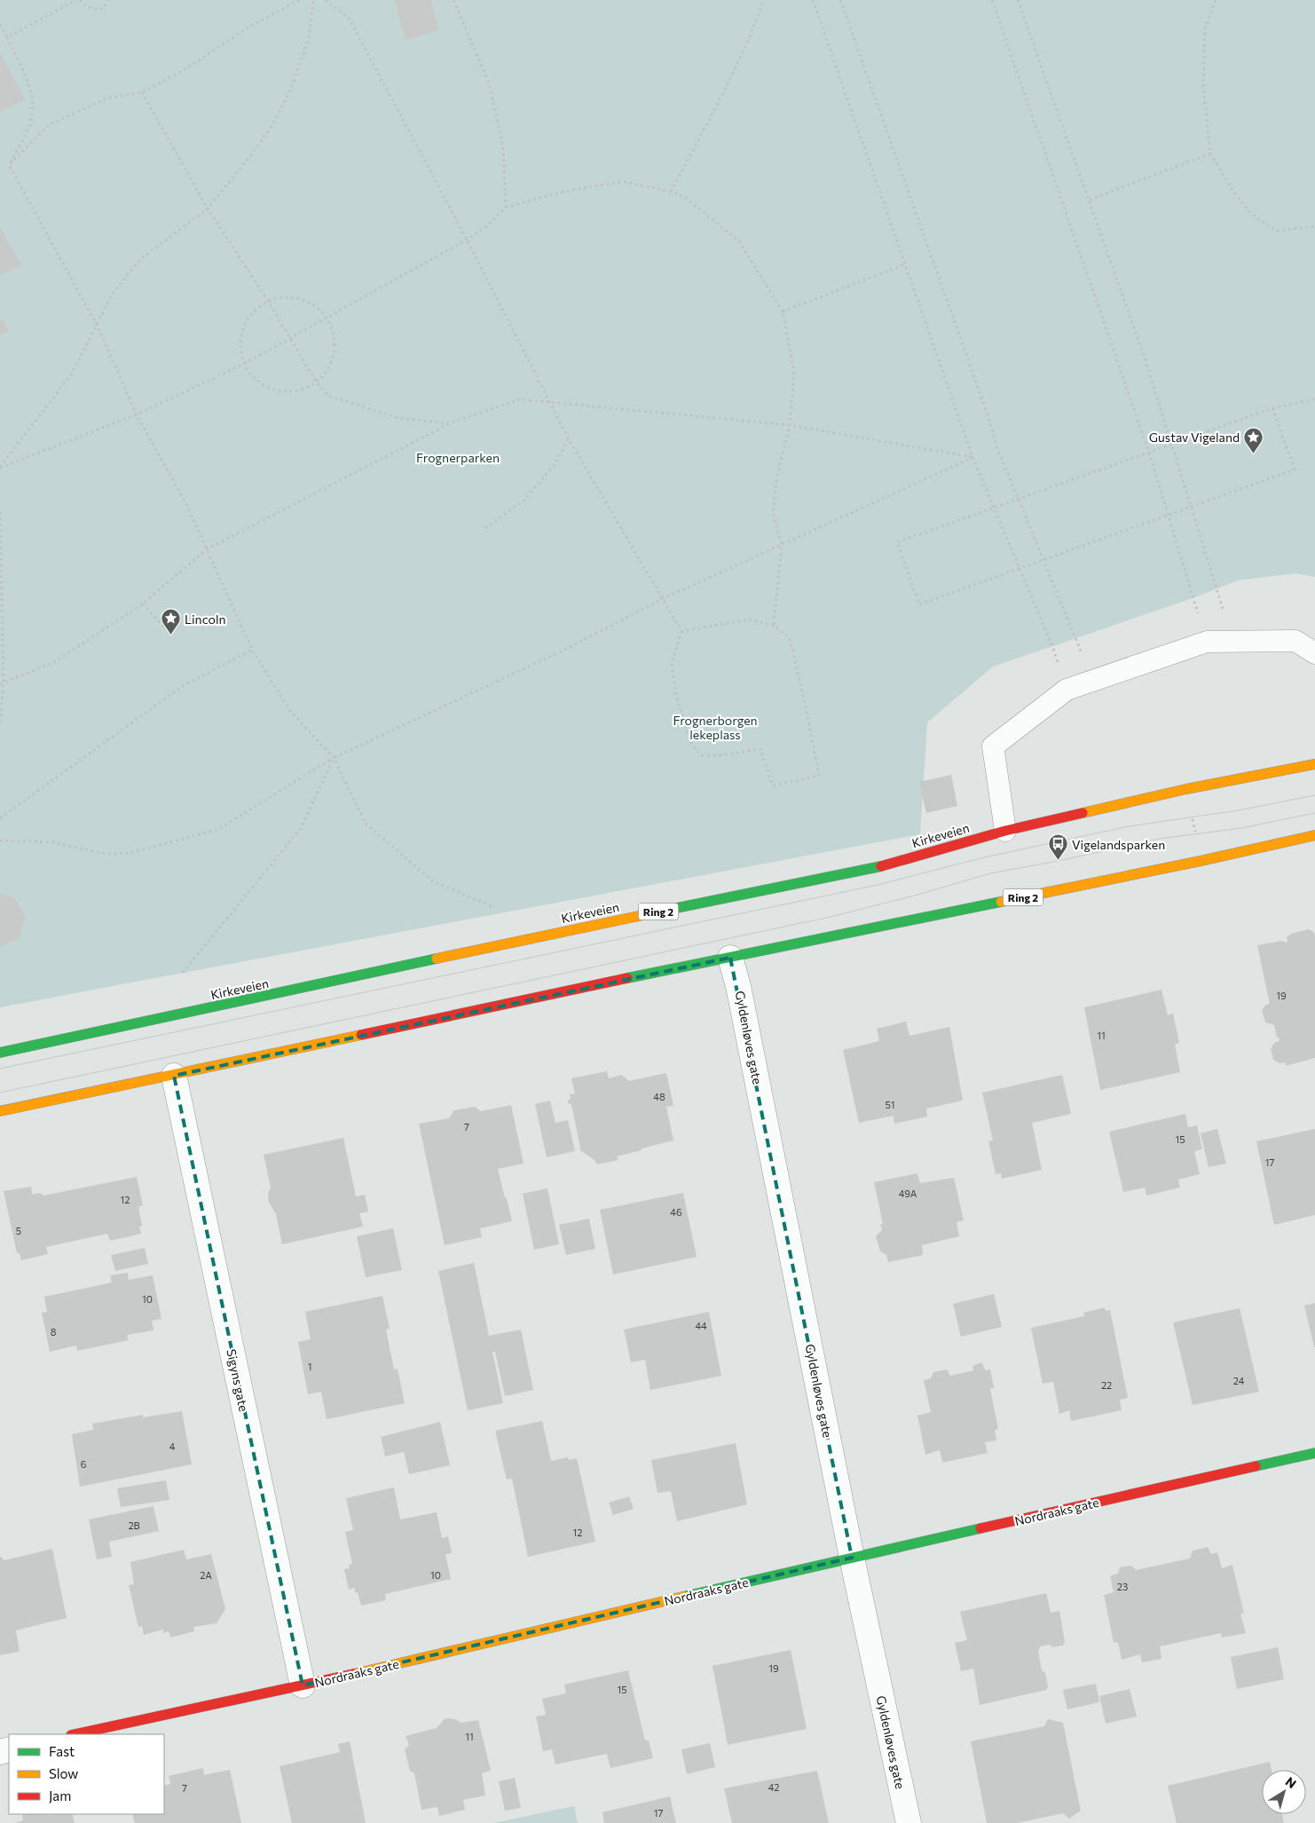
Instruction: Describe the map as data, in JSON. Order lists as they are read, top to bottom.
{
  "streets": {
    "main road": ["Kirkeveien", "Ring 2", "Nordraaks gate"],
    "street": ["Gyldenløves gate", "Sigyns gate"]
  },
  "crossings": [
    ["Ring 2", "Gyldenløves gate"],
    ["Ring 2", "Sigyns gate"],
    ["Gyldenløves gate", "Nordraaks gate"],
    ["Sigyns gate", "Nordraaks gate"]
  ],
  "parks": ["Frognerparken", "Frognerborgen lekeplass"],
  "places": {
    "place": ["Gustav Vigeland", "Lincoln"],
    "bus stop": ["Vigelandsparken"]
  },
  "house_numbers": [
    "19",
    "11",
    "48",
    "51",
    "7",
    "15",
    "17",
    "49A",
    "12",
    "46",
    "5",
    "10",
    "44",
    "8",
    "1",
    "24",
    "22",
    "4",
    "6",
    "2B",
    "12",
    "2A",
    "10",
    "23",
    "19",
    "15",
    "11",
    "42",
    "7",
    "17"
  ],
  "legend": ["Fast", "Slow", "Jam"],
  "north": "top right"
}
